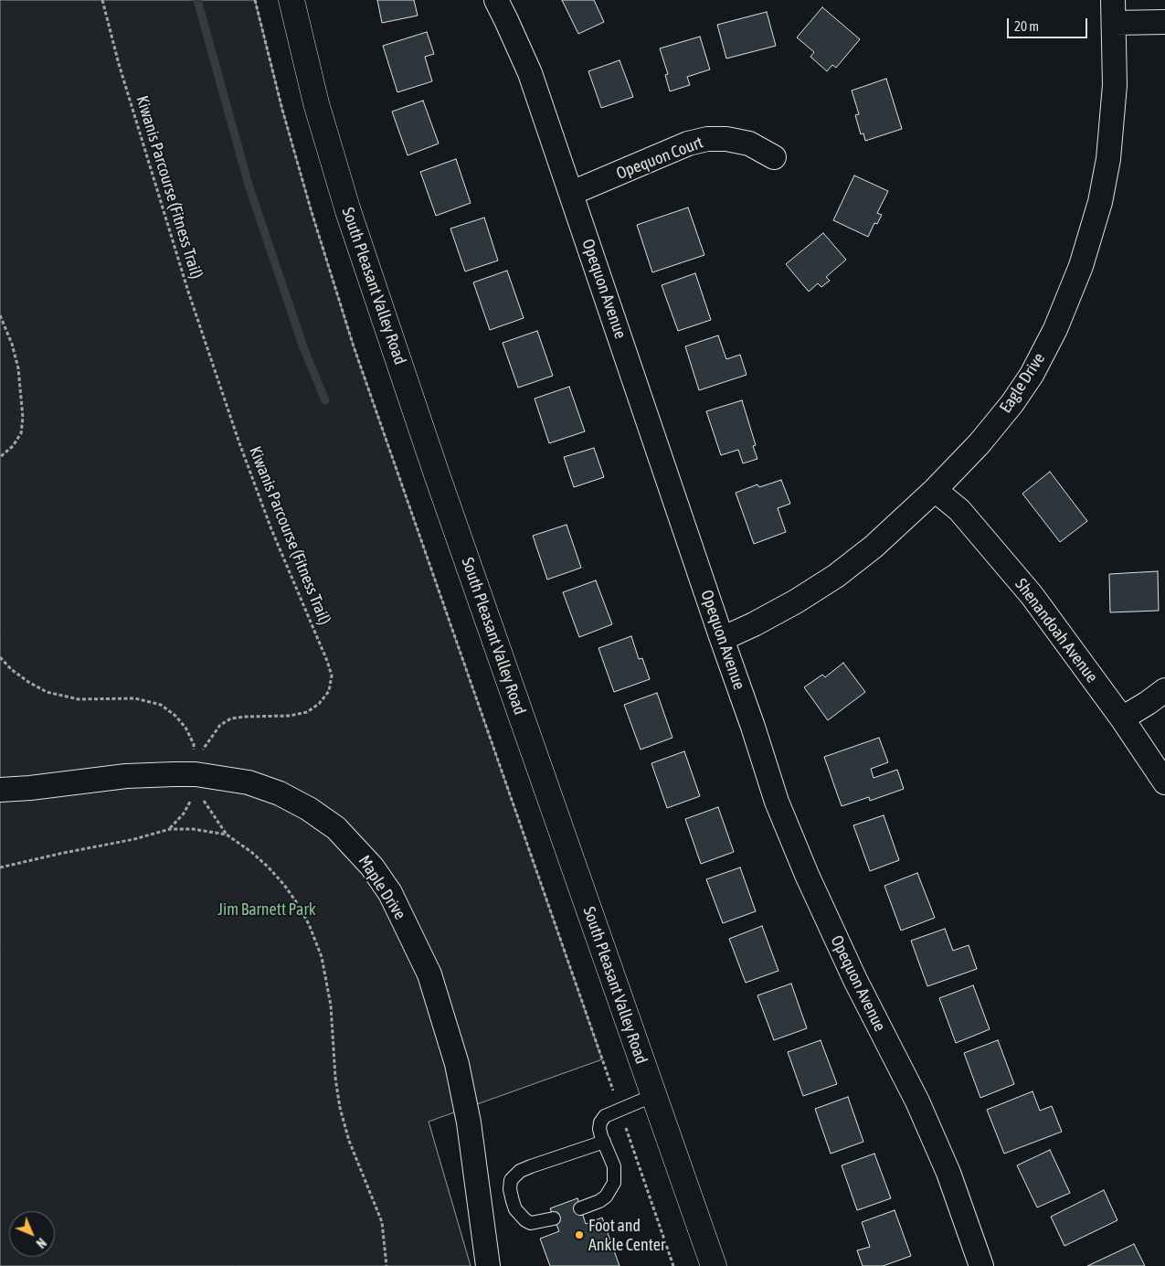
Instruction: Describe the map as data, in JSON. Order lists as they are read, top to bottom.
{
  "streets": {
    "main road": ["South Pleasant Valley Road"],
    "street": [
      "Opequon Court",
      "Opequon Avenue",
      "Eagle Drive",
      "Shenandoah Avenue",
      "Maple Drive"
    ],
    "path": ["Kiwanis Parcourse (Fitness Trail)"]
  },
  "crossings": [
    ["Opequon Court", "Opequon Avenue"],
    ["Opequon Avenue", "Eagle Drive"],
    ["Eagle Drive", "Shenandoah Avenue"]
  ],
  "parks": ["Jim Barnett Park"],
  "places": ["Foot and Ankle Center"],
  "scale_bar": "20 m",
  "north": "bottom right"
}
